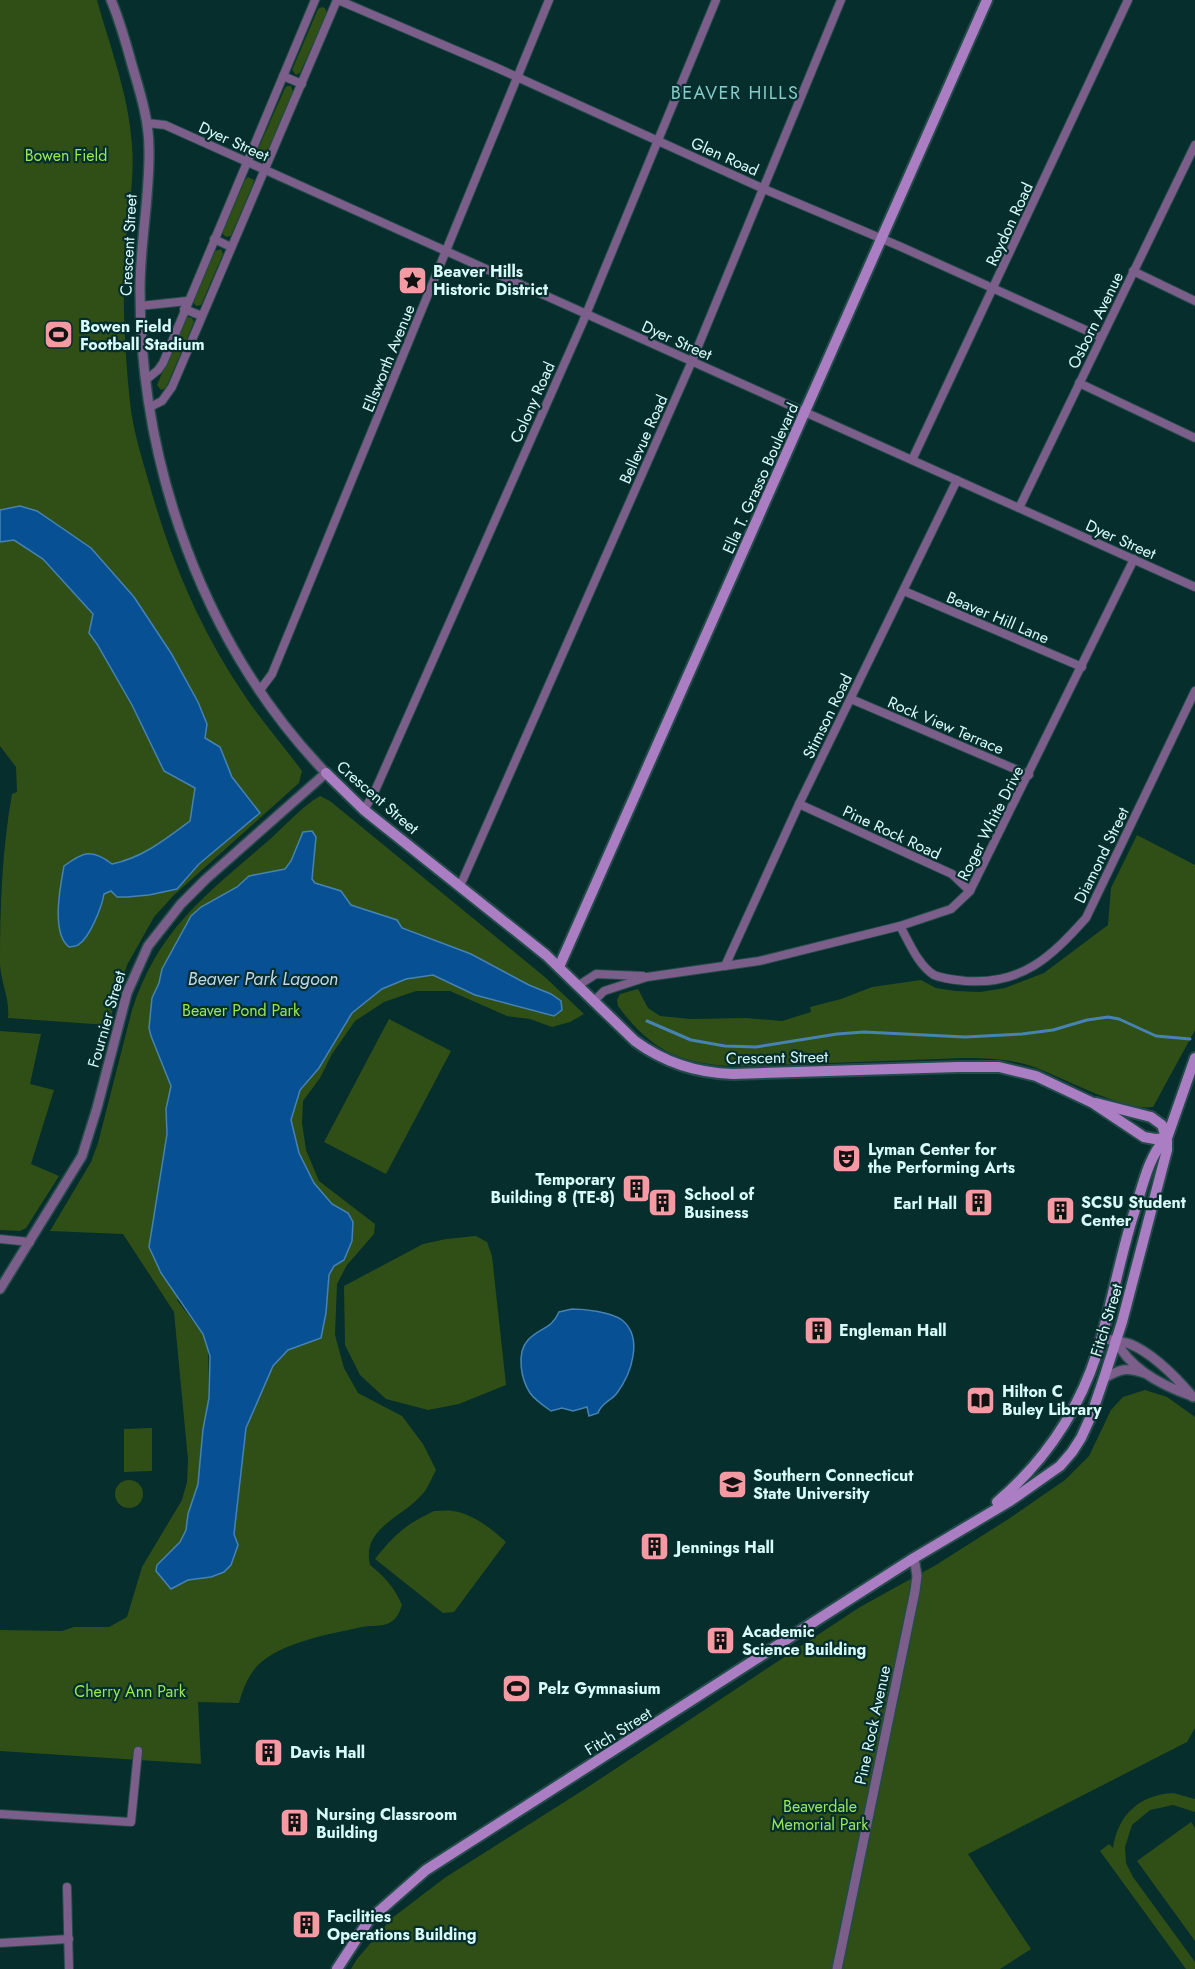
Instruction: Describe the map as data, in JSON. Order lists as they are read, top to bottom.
{
  "streets": {
    "main road": ["Crescent Street", "Ella T. Grasso Boulevard", "Fitch Street"],
    "street": [
      "Dyer Street",
      "Glen Road",
      "Roydon Road",
      "Osborn Avenue",
      "Ellsworth Avenue",
      "Colony Road",
      "Bellevue Road",
      "Beaver Hill Lane",
      "Stimson Road",
      "Rock View Terrace",
      "Roger White Drive",
      "Pine Rock Road",
      "Diamond Street",
      "Fournier Street",
      "Pine Rock Avenue"
    ]
  },
  "crossings": [
    ["Dyer Street", "Roydon Road"],
    ["Dyer Street", "Crescent Street"],
    ["Dyer Street", "Osborn Avenue"],
    ["Dyer Street", "Ellsworth Avenue"],
    ["Dyer Street", "Colony Road"],
    ["Dyer Street", "Bellevue Road"],
    ["Dyer Street", "Ella T. Grasso Boulevard"],
    ["Dyer Street", "Stimson Road"],
    ["Dyer Street", "Roger White Drive"],
    ["Glen Road", "Roydon Road"],
    ["Glen Road", "Osborn Avenue"],
    ["Glen Road", "Ellsworth Avenue"],
    ["Glen Road", "Colony Road"],
    ["Glen Road", "Bellevue Road"],
    ["Glen Road", "Ella T. Grasso Boulevard"],
    ["Crescent Street", "Ellsworth Avenue"],
    ["Crescent Street", "Colony Road"],
    ["Crescent Street", "Bellevue Road"],
    ["Crescent Street", "Ella T. Grasso Boulevard"],
    ["Crescent Street", "Roger White Drive"],
    ["Crescent Street", "Fournier Street"],
    ["Crescent Street", "Fitch Street"],
    ["Beaver Hill Lane", "Stimson Road"],
    ["Beaver Hill Lane", "Roger White Drive"],
    ["Stimson Road", "Rock View Terrace"],
    ["Stimson Road", "Roger White Drive"],
    ["Stimson Road", "Pine Rock Road"],
    ["Rock View Terrace", "Roger White Drive"],
    ["Roger White Drive", "Pine Rock Road"],
    ["Roger White Drive", "Diamond Street"],
    ["Fitch Street", "Pine Rock Avenue"]
  ],
  "districts": ["BEAVER HILLS"],
  "water": ["Beaver Park Lagoon"],
  "parks": [
    "Bowen Field",
    "Beaver Pond Park",
    "Cherry Ann Park",
    "Beaverdale Memorial Park"
  ],
  "places": {
    "place": ["Beaver Hills Historic District"],
    "sports": ["Bowen Field Football Stadium", "Pelz Gymnasium"],
    "theatre": ["Lyman Center for the Performing Arts"],
    "building": [
      "Temporary Building 8 (TE-8)",
      "School of Business",
      "Earl Hall",
      "SCSU Student Center",
      "Engleman Hall",
      "Jennings Hall",
      "Academic Science Building",
      "Davis Hall",
      "Nursing Classroom Building",
      "Facilities Operations Building"
    ],
    "library": ["Hilton C Buley Library"],
    "school or university": ["Southern Connecticut State University"]
  }
}
